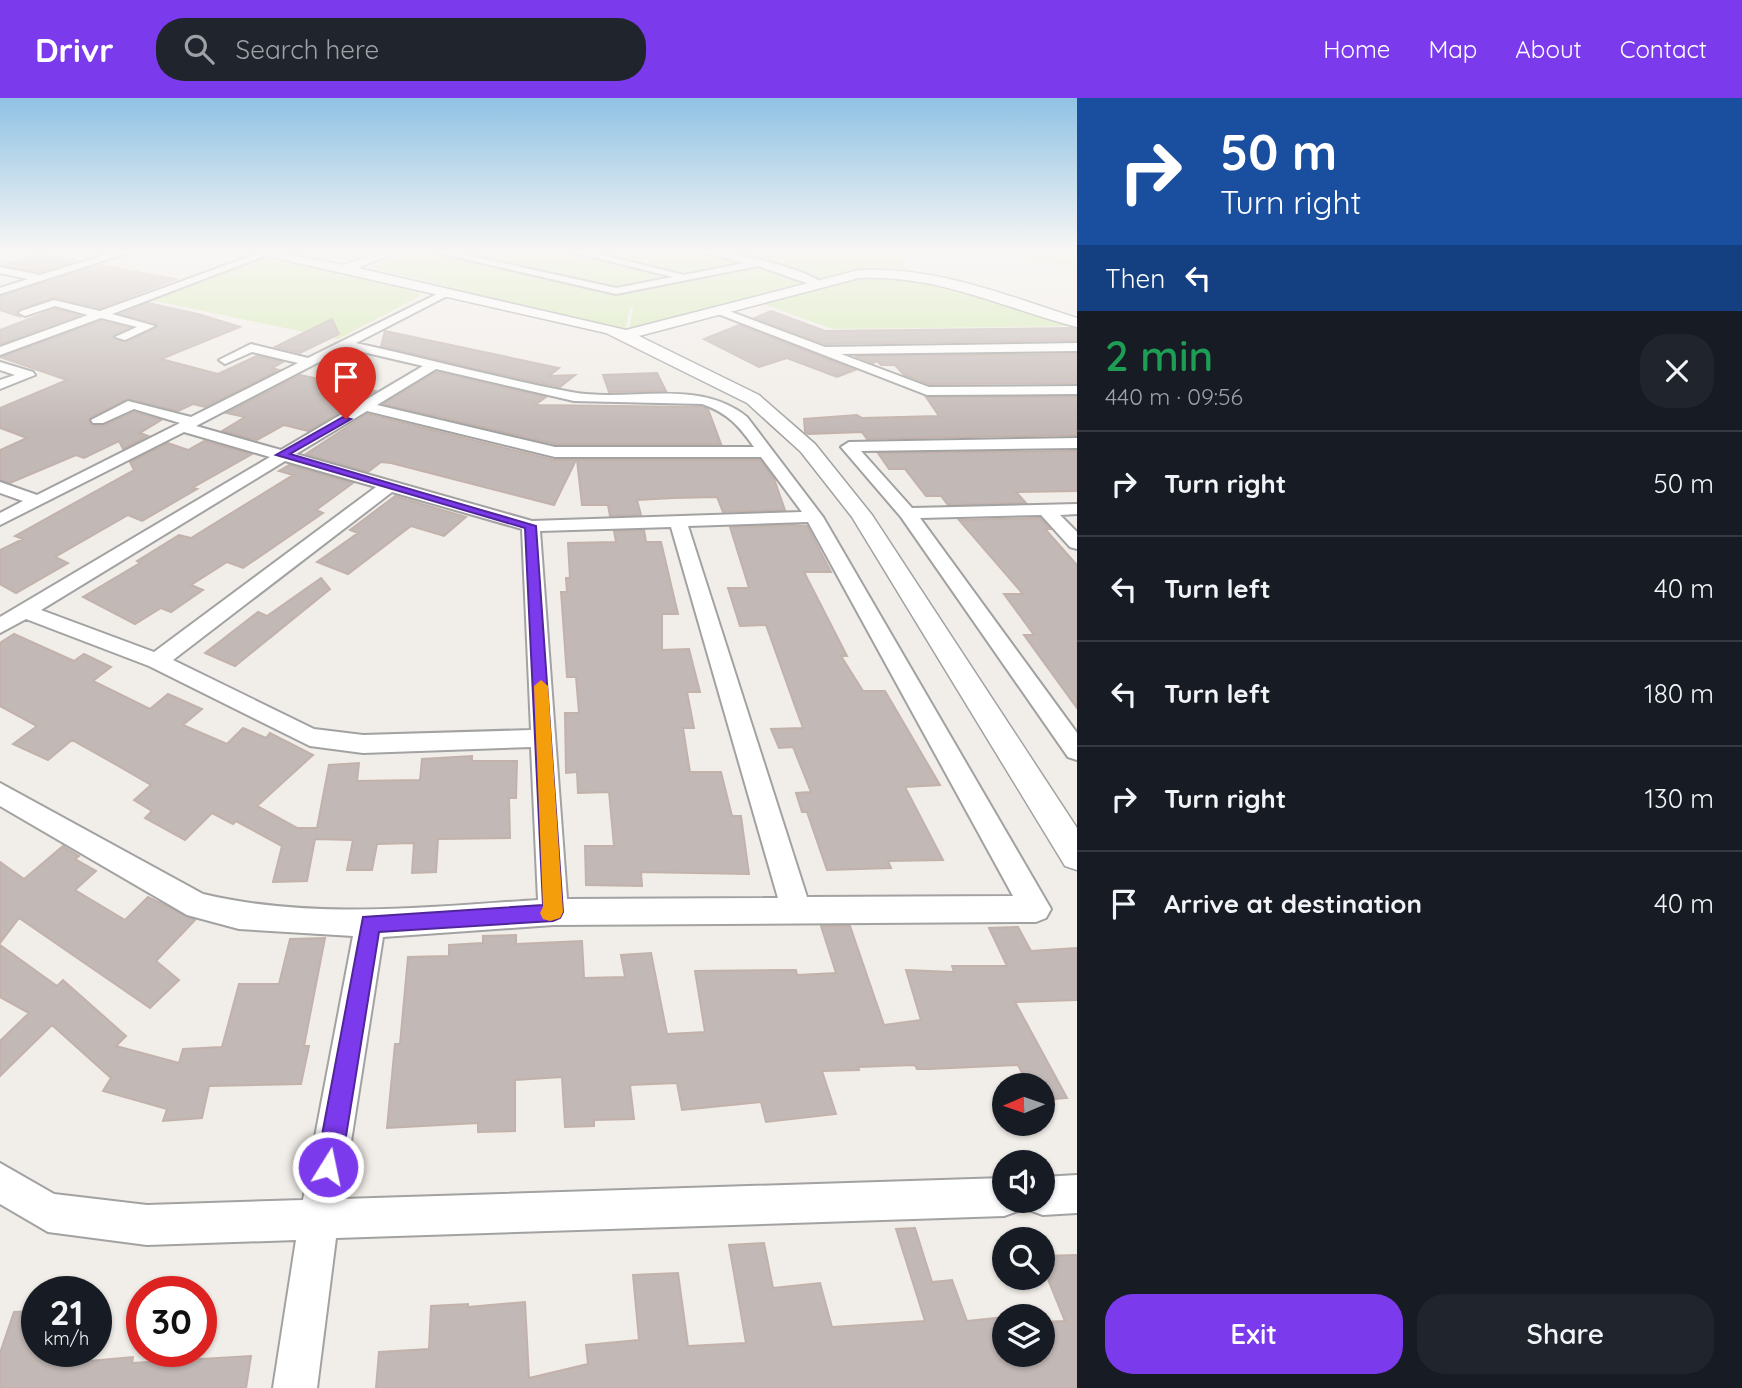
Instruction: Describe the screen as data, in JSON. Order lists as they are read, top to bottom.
{
  "north": "left",
  "page": {
    "header": "Drivr",
    "search": "Search here",
    "nav": [
      "Home",
      "Map",
      "About",
      "Contact"
    ],
    "turn": ["50 m", "Turn right"],
    "then": "Then",
    "heading": ["2 min", "440 m · 09:56"],
    "list": [
      {
        "name": "Turn right",
        "value": "50 m"
      },
      {
        "name": "Turn left",
        "value": "40 m"
      },
      {
        "name": "Turn left",
        "value": "180 m"
      },
      {
        "name": "Turn right",
        "value": "130 m"
      },
      {
        "name": "Arrive at destination",
        "value": "40 m"
      }
    ],
    "speed": "21 km/h",
    "limit": "30",
    "buttons": ["Exit", "Share"]
  }
}
